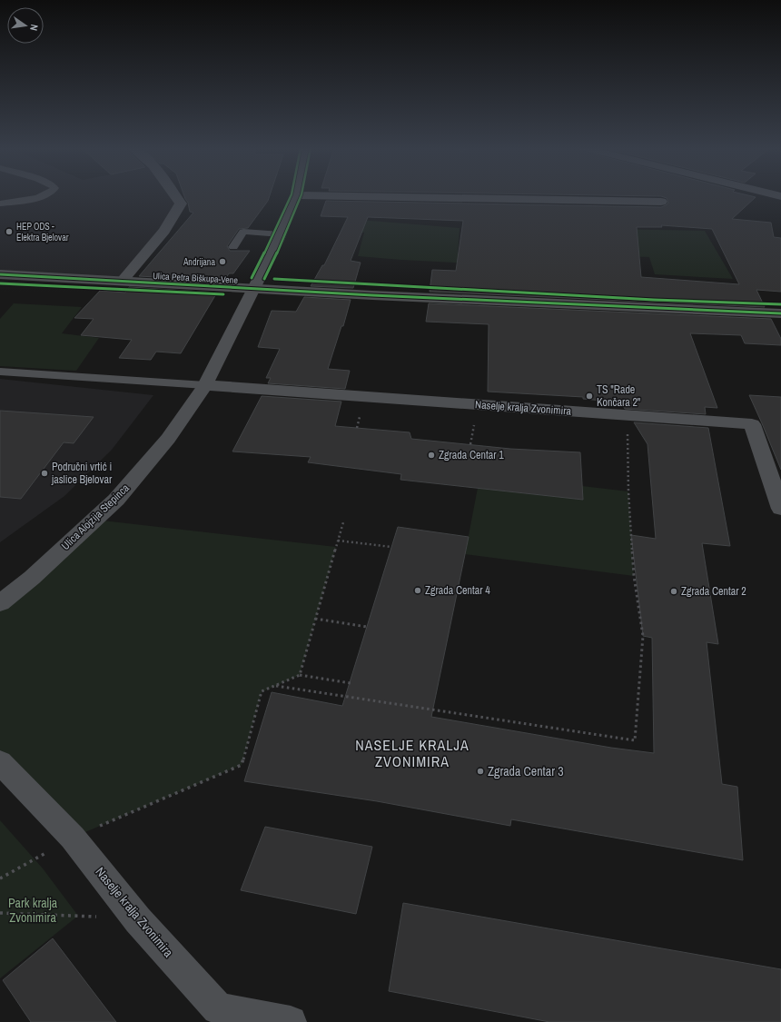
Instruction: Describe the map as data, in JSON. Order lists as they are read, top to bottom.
{
  "streets": {
    "main road": ["Ulica Petra Biškupa-Vene"],
    "street": ["Naselje kralja Zvonimira", "Ulica Alojzija Stepinca"]
  },
  "crossings": [
    ["Ulica Petra Biškupa-Vene", "Ulica Alojzija Stepinca"],
    ["Naselje kralja Zvonimira", "Ulica Alojzija Stepinca"]
  ],
  "districts": ["NASELJE KRALJA ZVONIMIRA"],
  "parks": ["Park kralja Zvonimira"],
  "places": [
    "HEP ODS - Elektra Bjelovar",
    "Andrijana",
    "TS \"Rade Končara 2\"",
    "Zgrada Centar 1",
    "Područni vrtić i jaslice Bjelovar",
    "Zgrada Centar 4",
    "Zgrada Centar 2",
    "Zgrada Centar 3"
  ],
  "north": "right"
}
